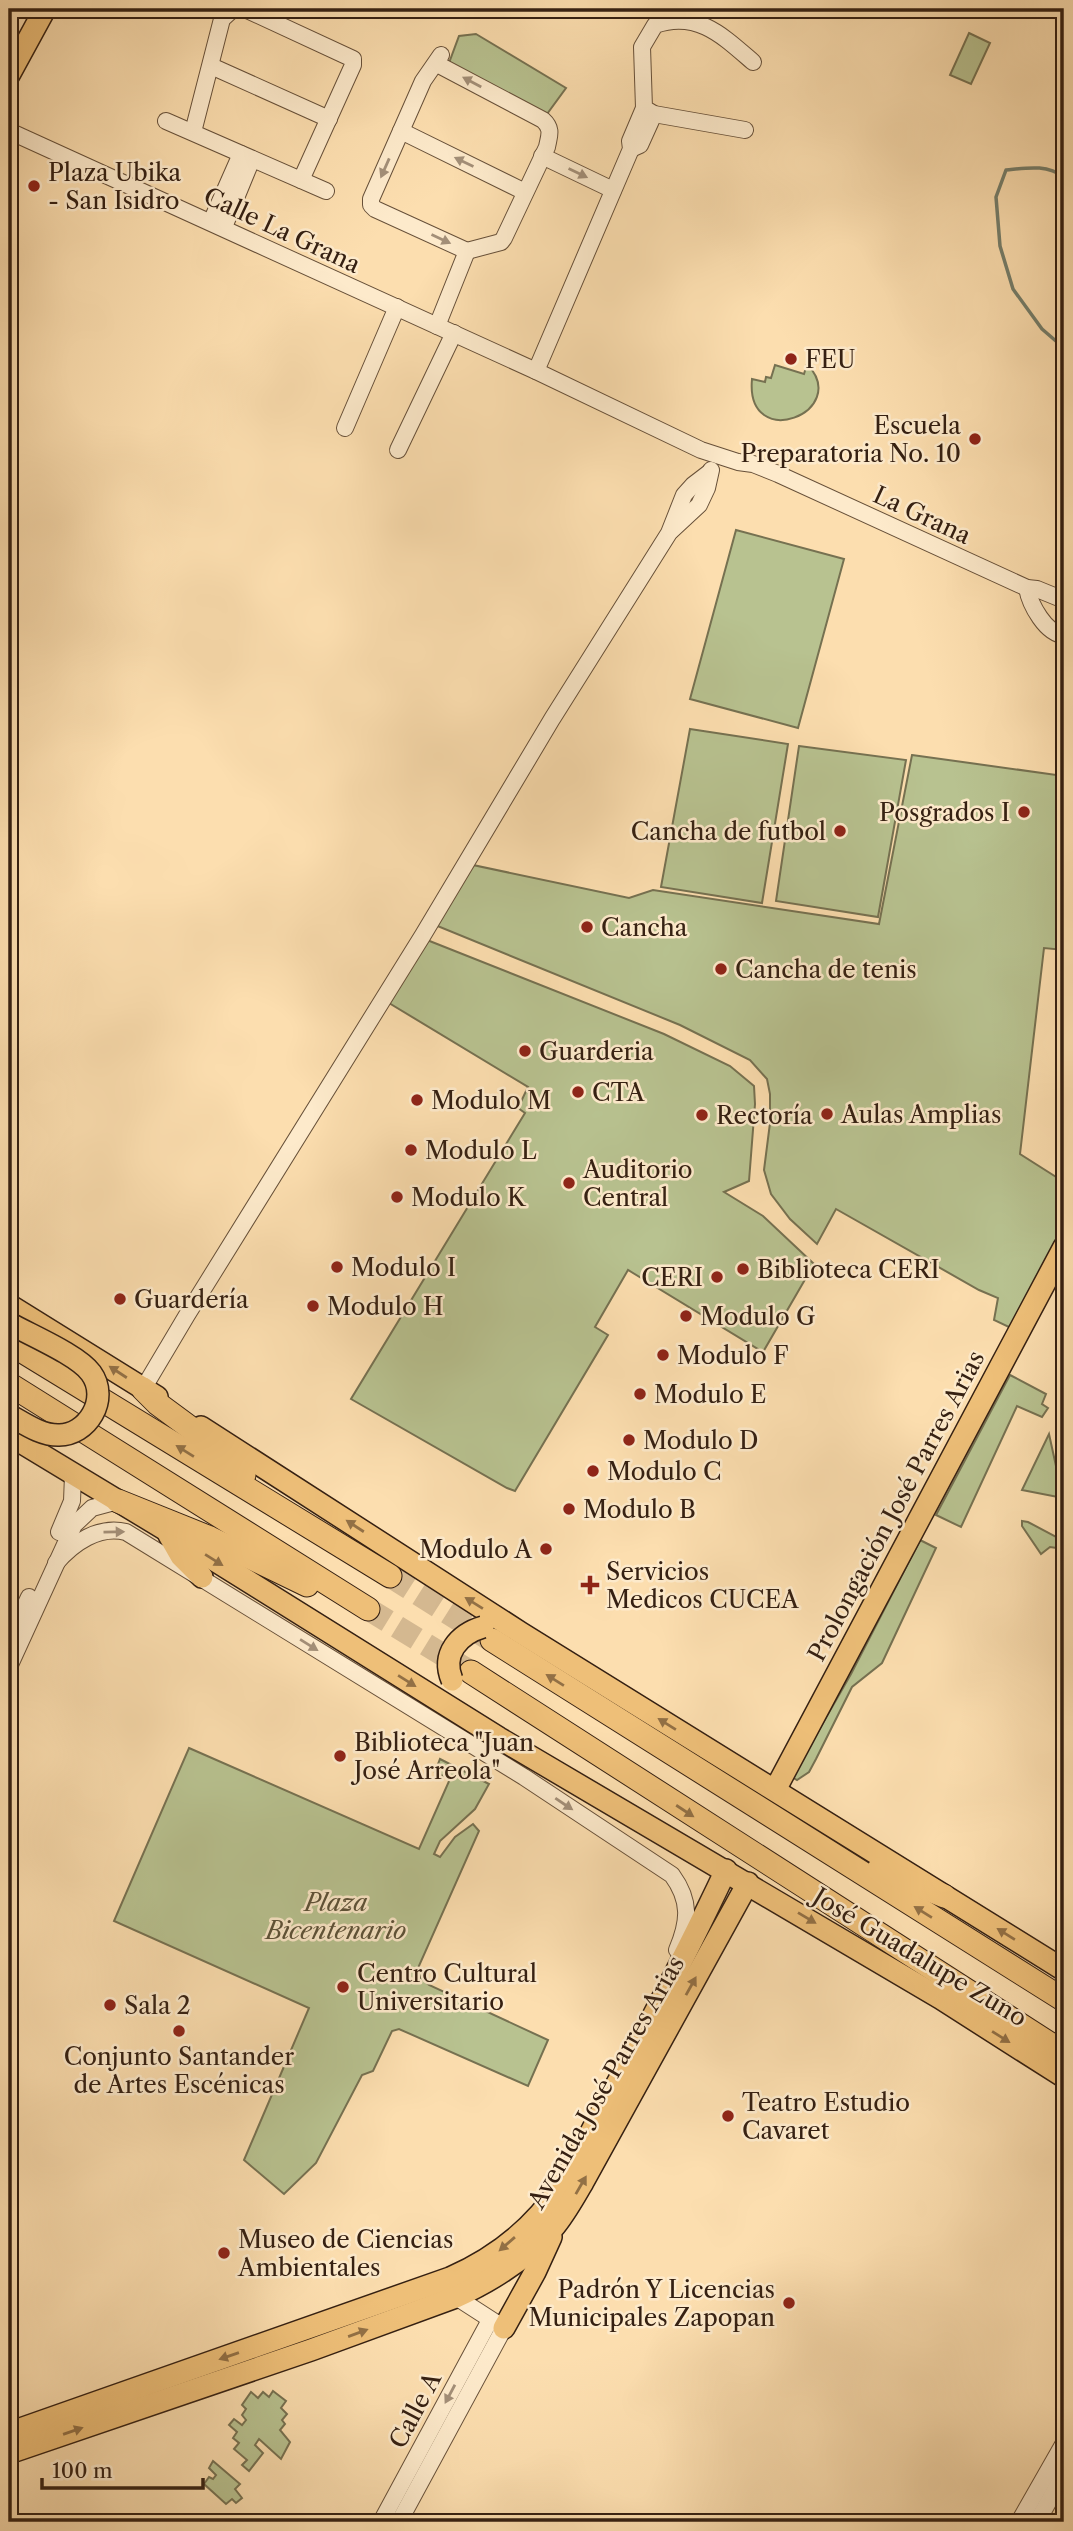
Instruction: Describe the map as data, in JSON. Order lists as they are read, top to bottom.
{
  "streets": {
    "main road": ["Prolongación José Parres Arias", "José Guadalupe Zuno", "Avenida José Parres Arias"],
    "street": ["Calle La Grana", "La Grana", "Calle A"]
  },
  "crossings": [
    ["Calle La Grana", "La Grana"],
    ["José Guadalupe Zuno", "Avenida José Parres Arias"]
  ],
  "parks": ["Plaza Bicentenario"],
  "places": {
    "other": [
      "Plaza Ubika - San Isidro",
      "FEU",
      "Escuela Preparatoria No. 10",
      "Posgrados I",
      "Cancha de futbol",
      "Cancha",
      "Cancha de tenis",
      "Guarderia",
      "CTA",
      "Modulo M",
      "Aulas Amplias",
      "Rectoría",
      "Modulo L",
      "Auditorio Central",
      "Modulo K",
      "Modulo I",
      "Biblioteca CERI",
      "CERI",
      "Guardería",
      "Modulo H",
      "Modulo G",
      "Modulo F",
      "Modulo E",
      "Modulo D",
      "Modulo C",
      "Modulo B",
      "Modulo A",
      "Biblioteca \"Juan José Arreola\"",
      "Centro Cultural Universitario",
      "Sala 2",
      "Conjunto Santander de Artes Escénicas",
      "Teatro Estudio Cavaret",
      "Museo de Ciencias Ambientales",
      "Padrón Y Licencias Municipales Zapopan"
    ],
    "health": ["Servicios Medicos CUCEA"]
  },
  "scale_bar": "100 m"
}
